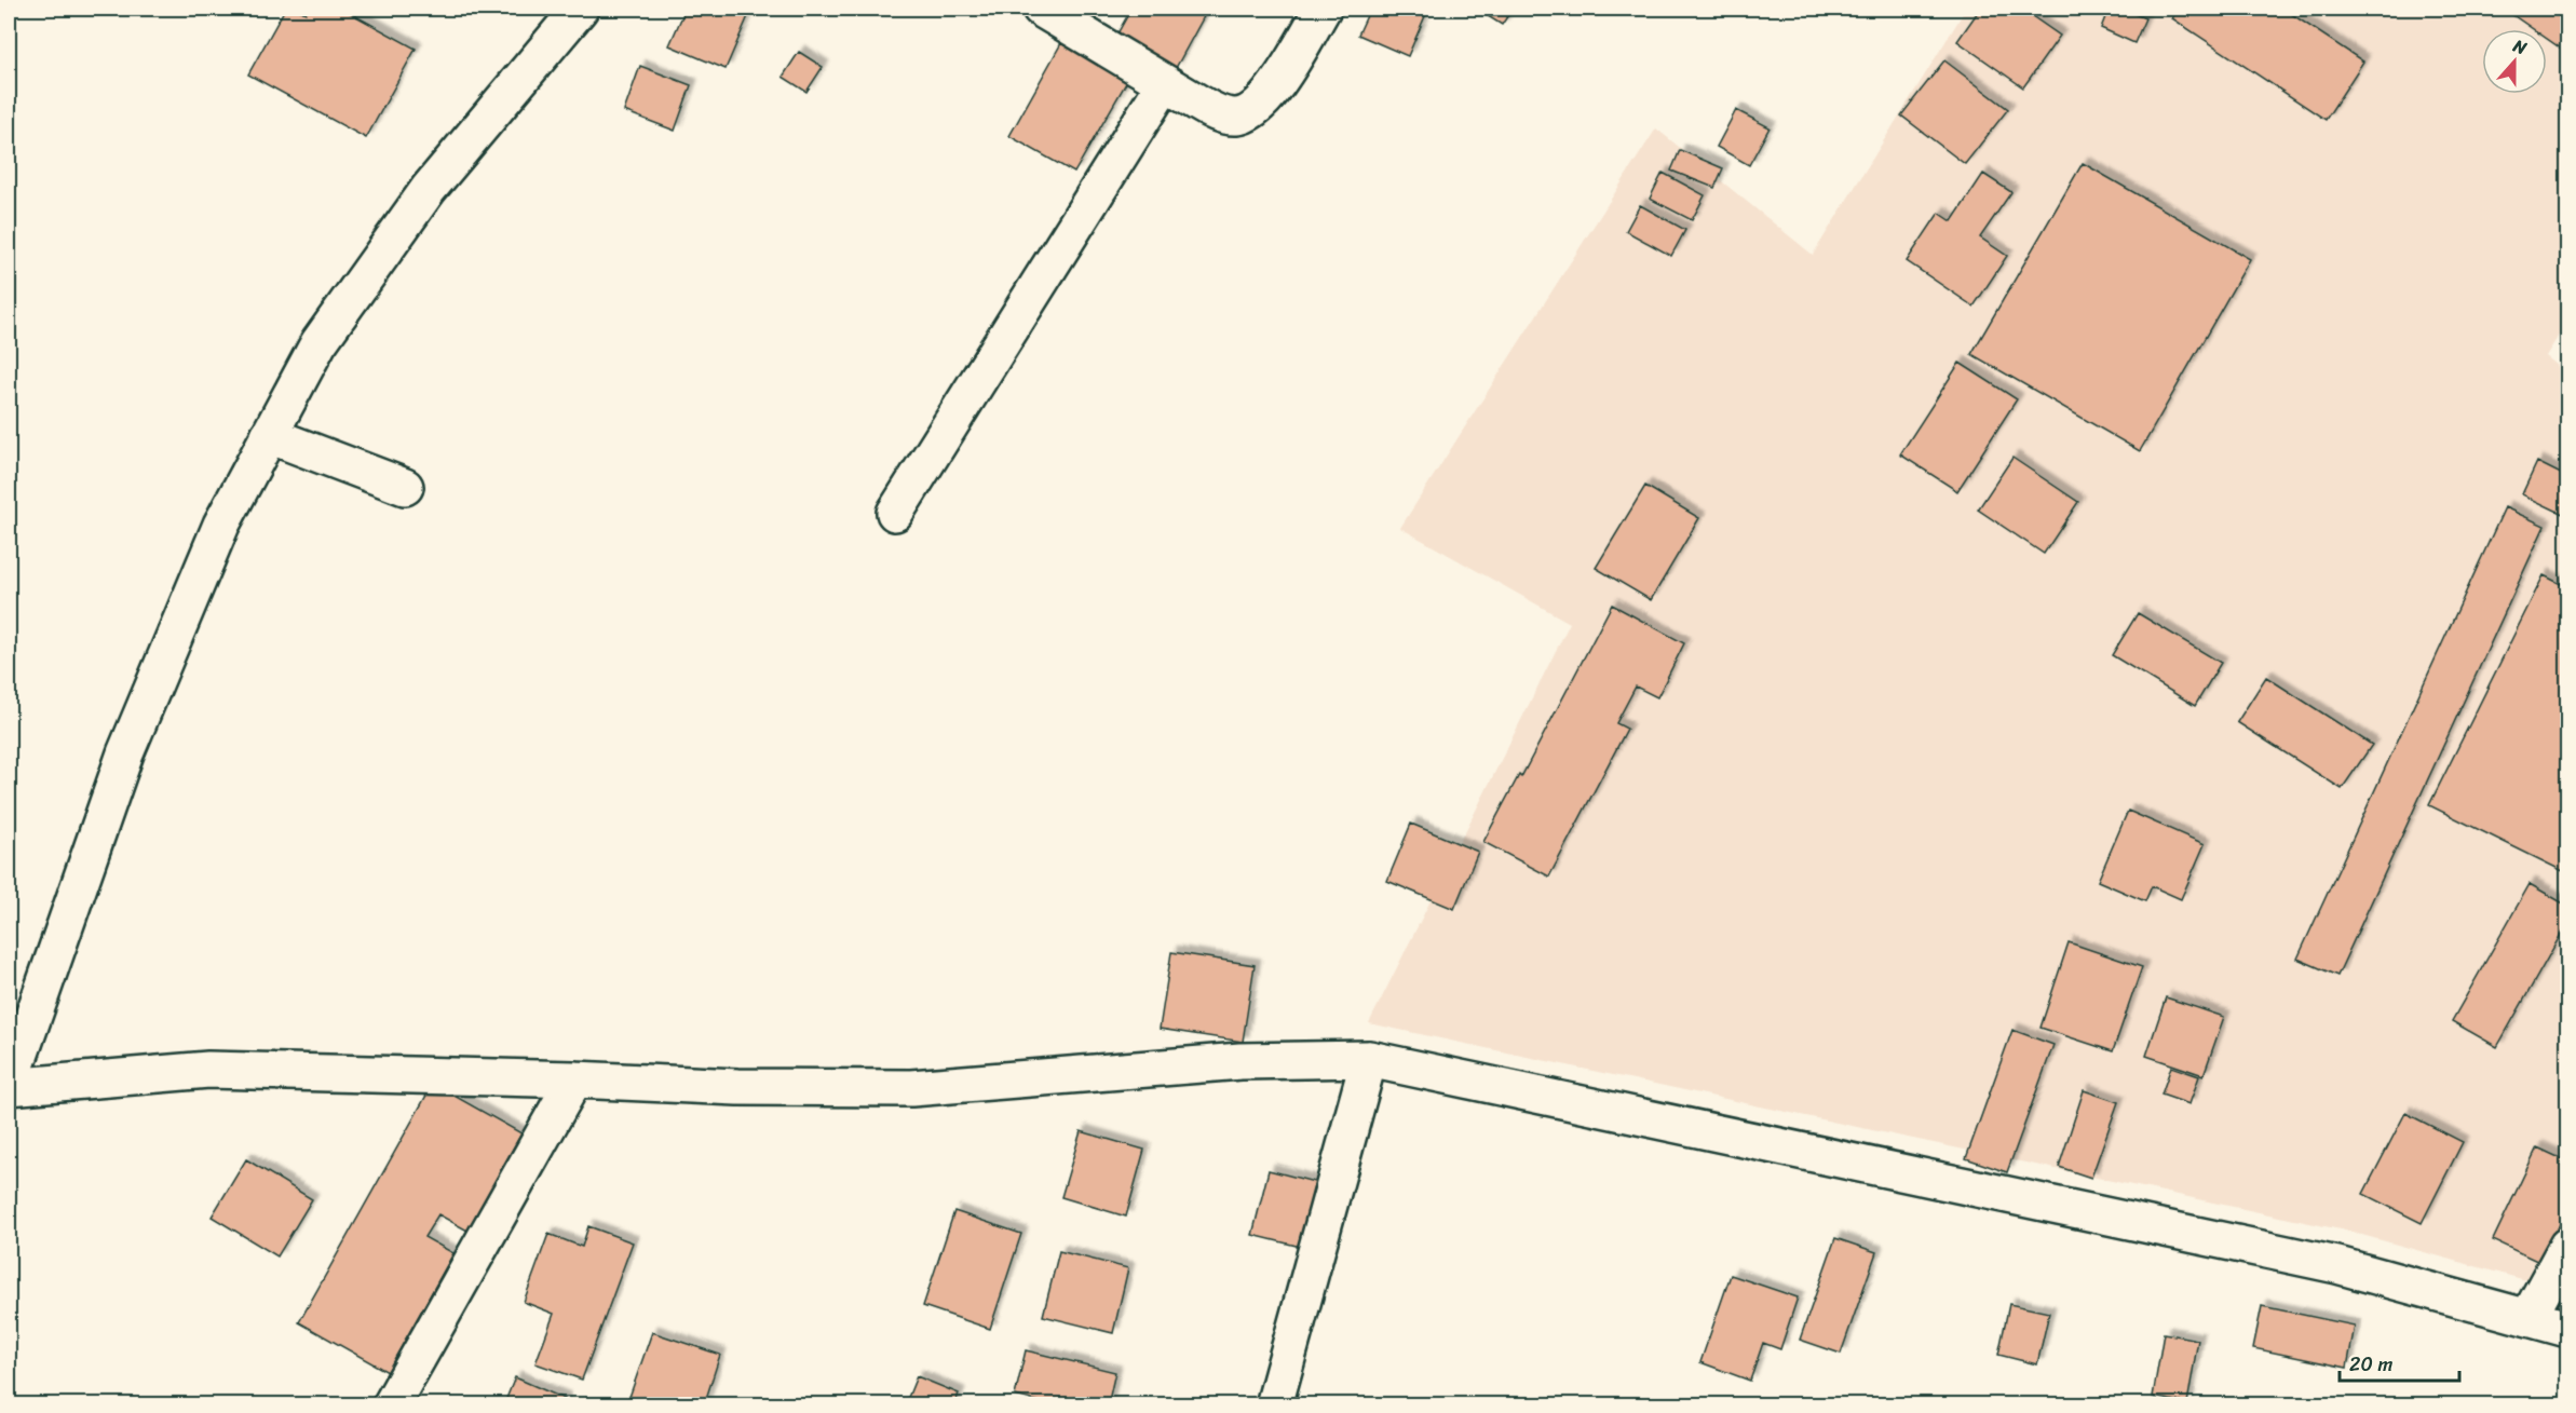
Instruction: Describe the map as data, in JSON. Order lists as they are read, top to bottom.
{
  "scale_bar": "20 m",
  "north": "top"
}
